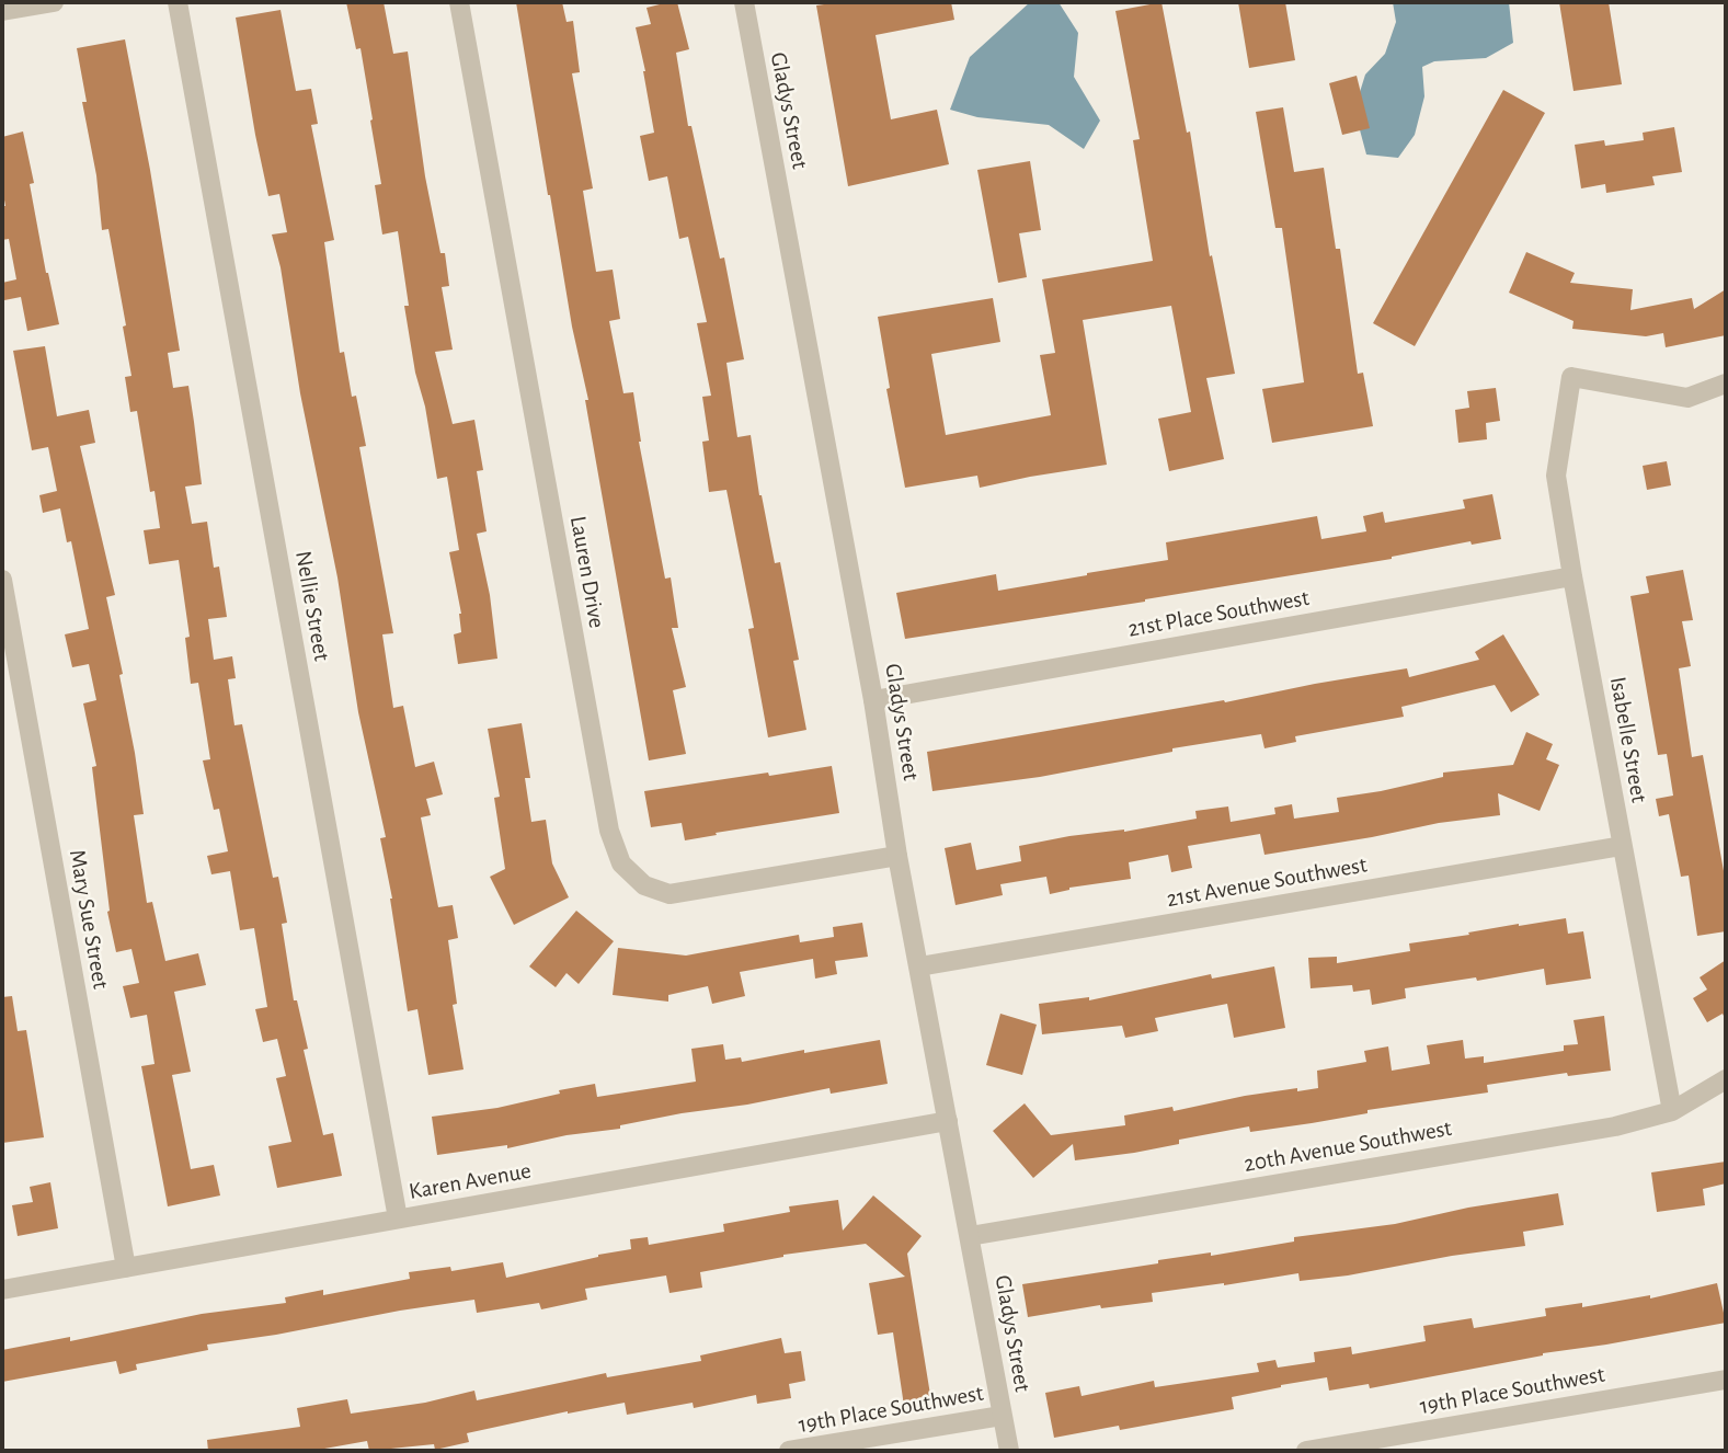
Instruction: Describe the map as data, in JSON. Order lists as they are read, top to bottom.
{
  "streets": {
    "street": [
      "Gladys Street",
      "Lauren Drive",
      "Nellie Street",
      "21st Place Southwest",
      "Isabelle Street",
      "21st Avenue Southwest",
      "Mary Sue Street",
      "20th Avenue Southwest",
      "Karen Avenue",
      "19th Place Southwest"
    ]
  },
  "crossings": [
    ["Gladys Street", "Lauren Drive"],
    ["Gladys Street", "21st Place Southwest"],
    ["Gladys Street", "21st Avenue Southwest"],
    ["Gladys Street", "20th Avenue Southwest"],
    ["Gladys Street", "Karen Avenue"],
    ["Gladys Street", "19th Place Southwest"],
    ["Nellie Street", "Karen Avenue"],
    ["21st Place Southwest", "Isabelle Street"],
    ["Isabelle Street", "21st Avenue Southwest"],
    ["Isabelle Street", "20th Avenue Southwest"],
    ["Mary Sue Street", "Karen Avenue"]
  ]
}
